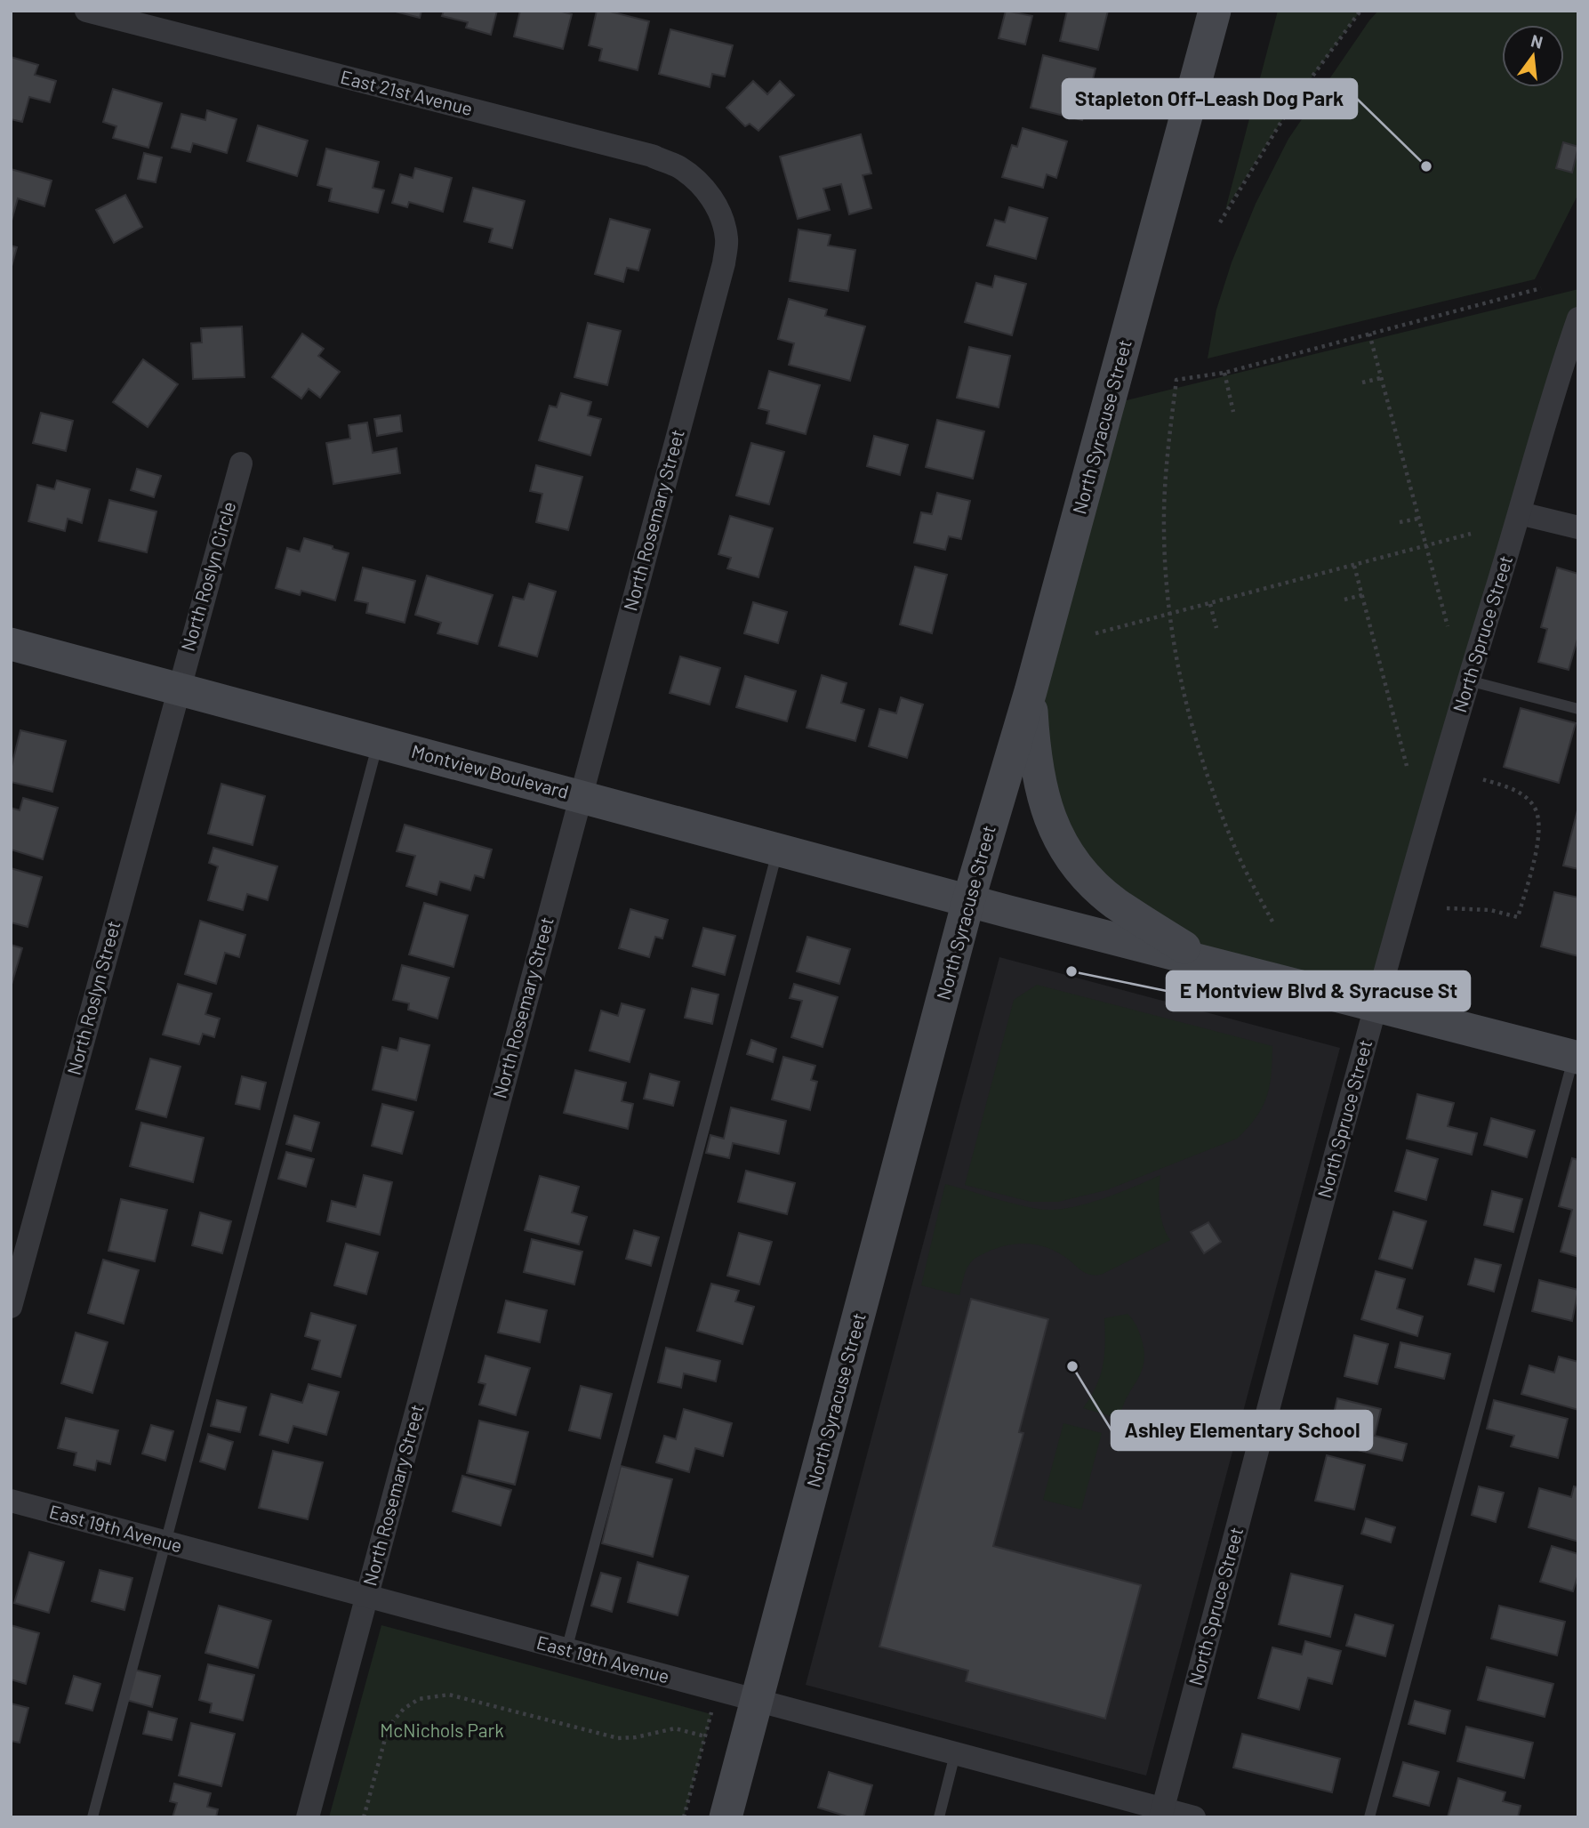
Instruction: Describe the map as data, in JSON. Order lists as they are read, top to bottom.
{
  "streets": {
    "main road": ["North Syracuse Street", "Montview Boulevard"],
    "street": [
      "East 21st Avenue",
      "North Rosemary Street",
      "North Roslyn Circle",
      "North Spruce Street",
      "North Roslyn Street",
      "East 19th Avenue"
    ]
  },
  "crossings": [
    ["East 21st Avenue", "North Rosemary Street"],
    ["North Syracuse Street", "Montview Boulevard"],
    ["North Syracuse Street", "East 19th Avenue"],
    ["North Rosemary Street", "Montview Boulevard"],
    ["North Rosemary Street", "East 19th Avenue"],
    ["North Roslyn Circle", "Montview Boulevard"],
    ["North Roslyn Circle", "North Roslyn Street"],
    ["North Spruce Street", "Montview Boulevard"],
    ["North Spruce Street", "East 19th Avenue"],
    ["Montview Boulevard", "North Roslyn Street"]
  ],
  "parks": ["McNichols Park"],
  "places": ["Stapleton Off-Leash Dog Park", "E Montview Blvd & Syracuse St", "Ashley Elementary School"],
  "north": "top"
}
